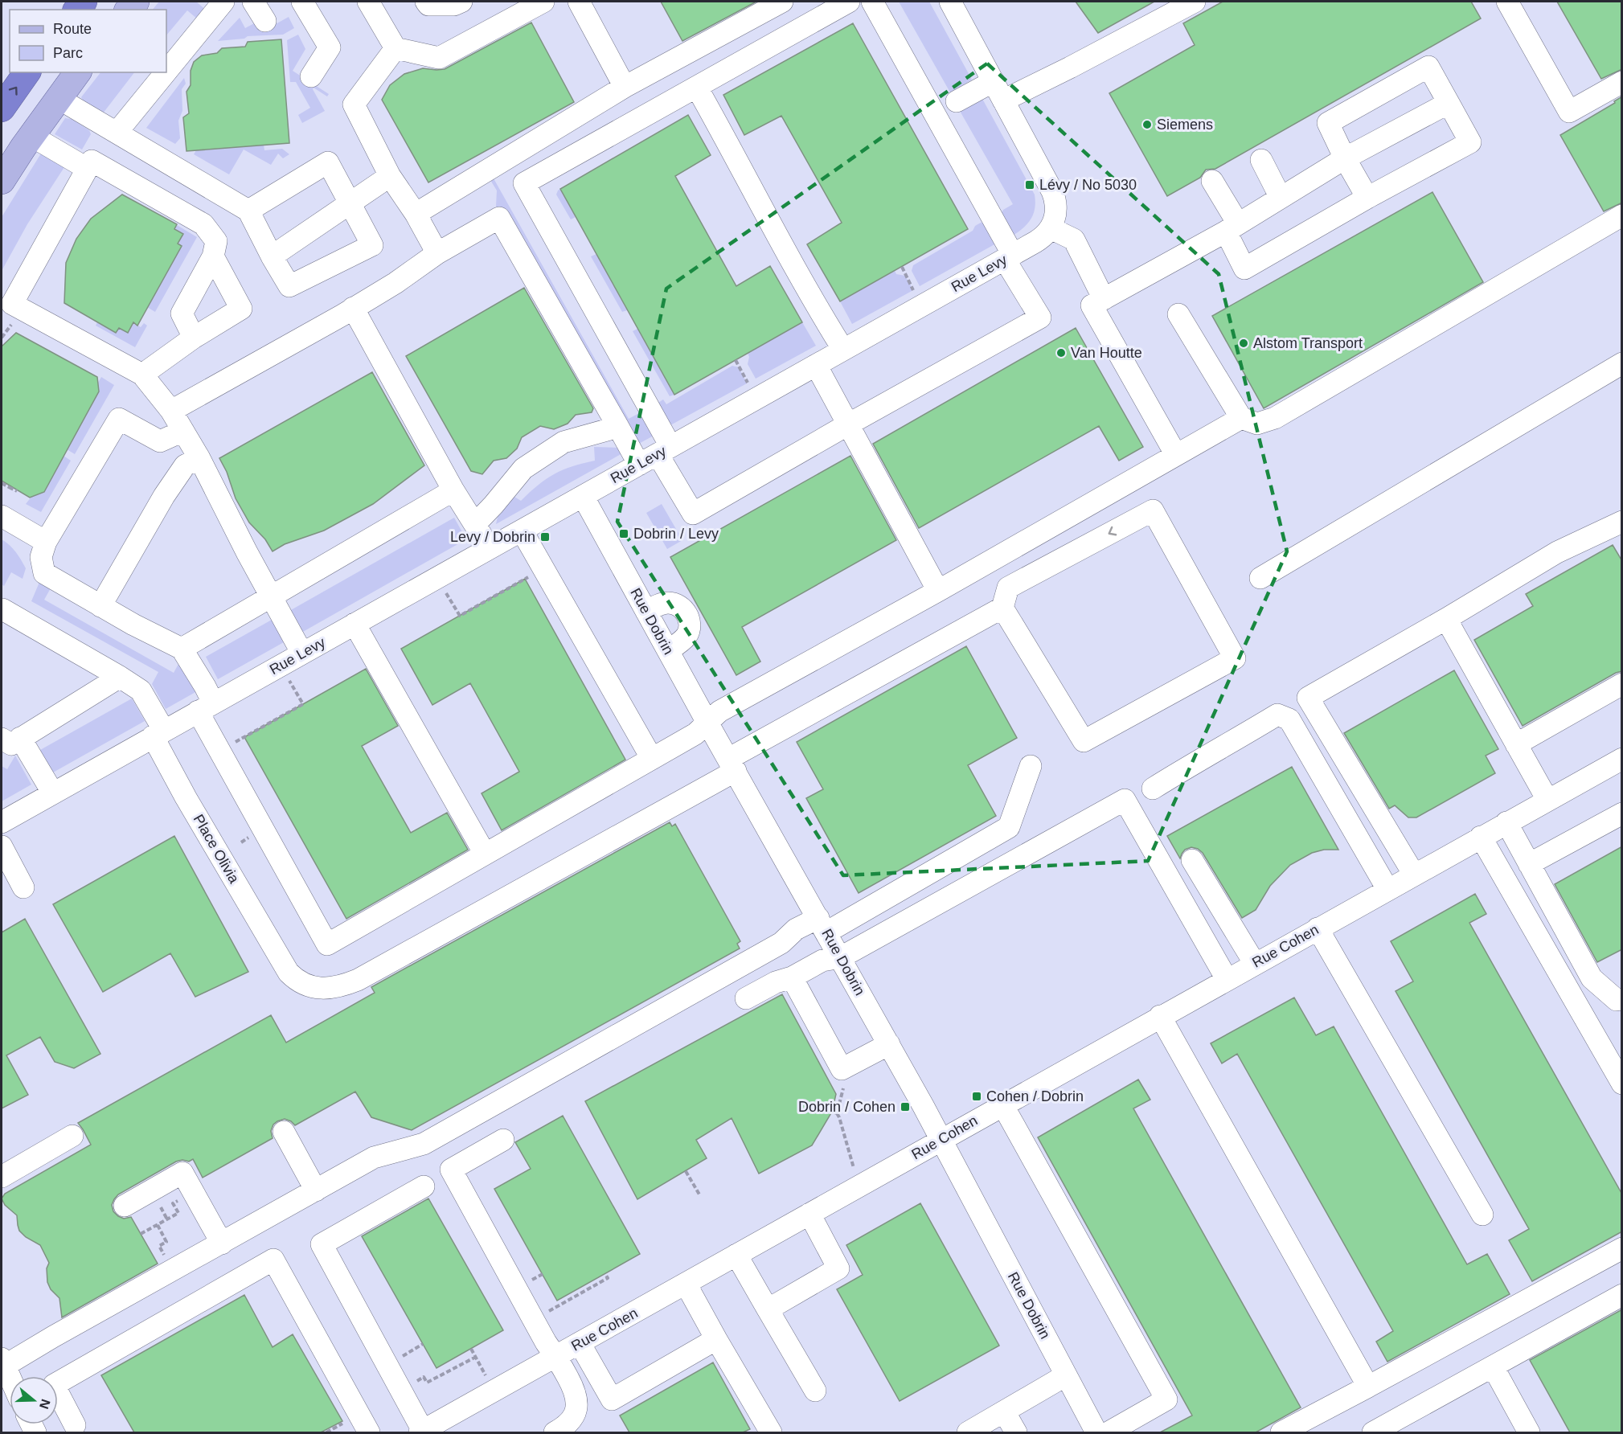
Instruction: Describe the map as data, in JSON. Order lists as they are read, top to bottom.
{
  "streets": {
    "street": [
      "Rue Levy",
      "Rue Dobrin",
      "Place Olivia",
      "Rue Cohen"
    ]
  },
  "crossings": [
    ["Rue Levy", "Rue Dobrin"],
    ["Rue Levy", "Place Olivia"],
    ["Rue Dobrin", "Place Olivia"],
    ["Rue Dobrin", "Rue Cohen"]
  ],
  "places": {
    "other": ["Siemens", "Alstom Transport", "Van Houtte"],
    "transit": [
      "Lévy / No 5030",
      "Dobrin / Levy",
      "Levy / Dobrin",
      "Cohen / Dobrin",
      "Dobrin / Cohen"
    ]
  },
  "legend": ["Route", "Parc"],
  "north": "right"
}
